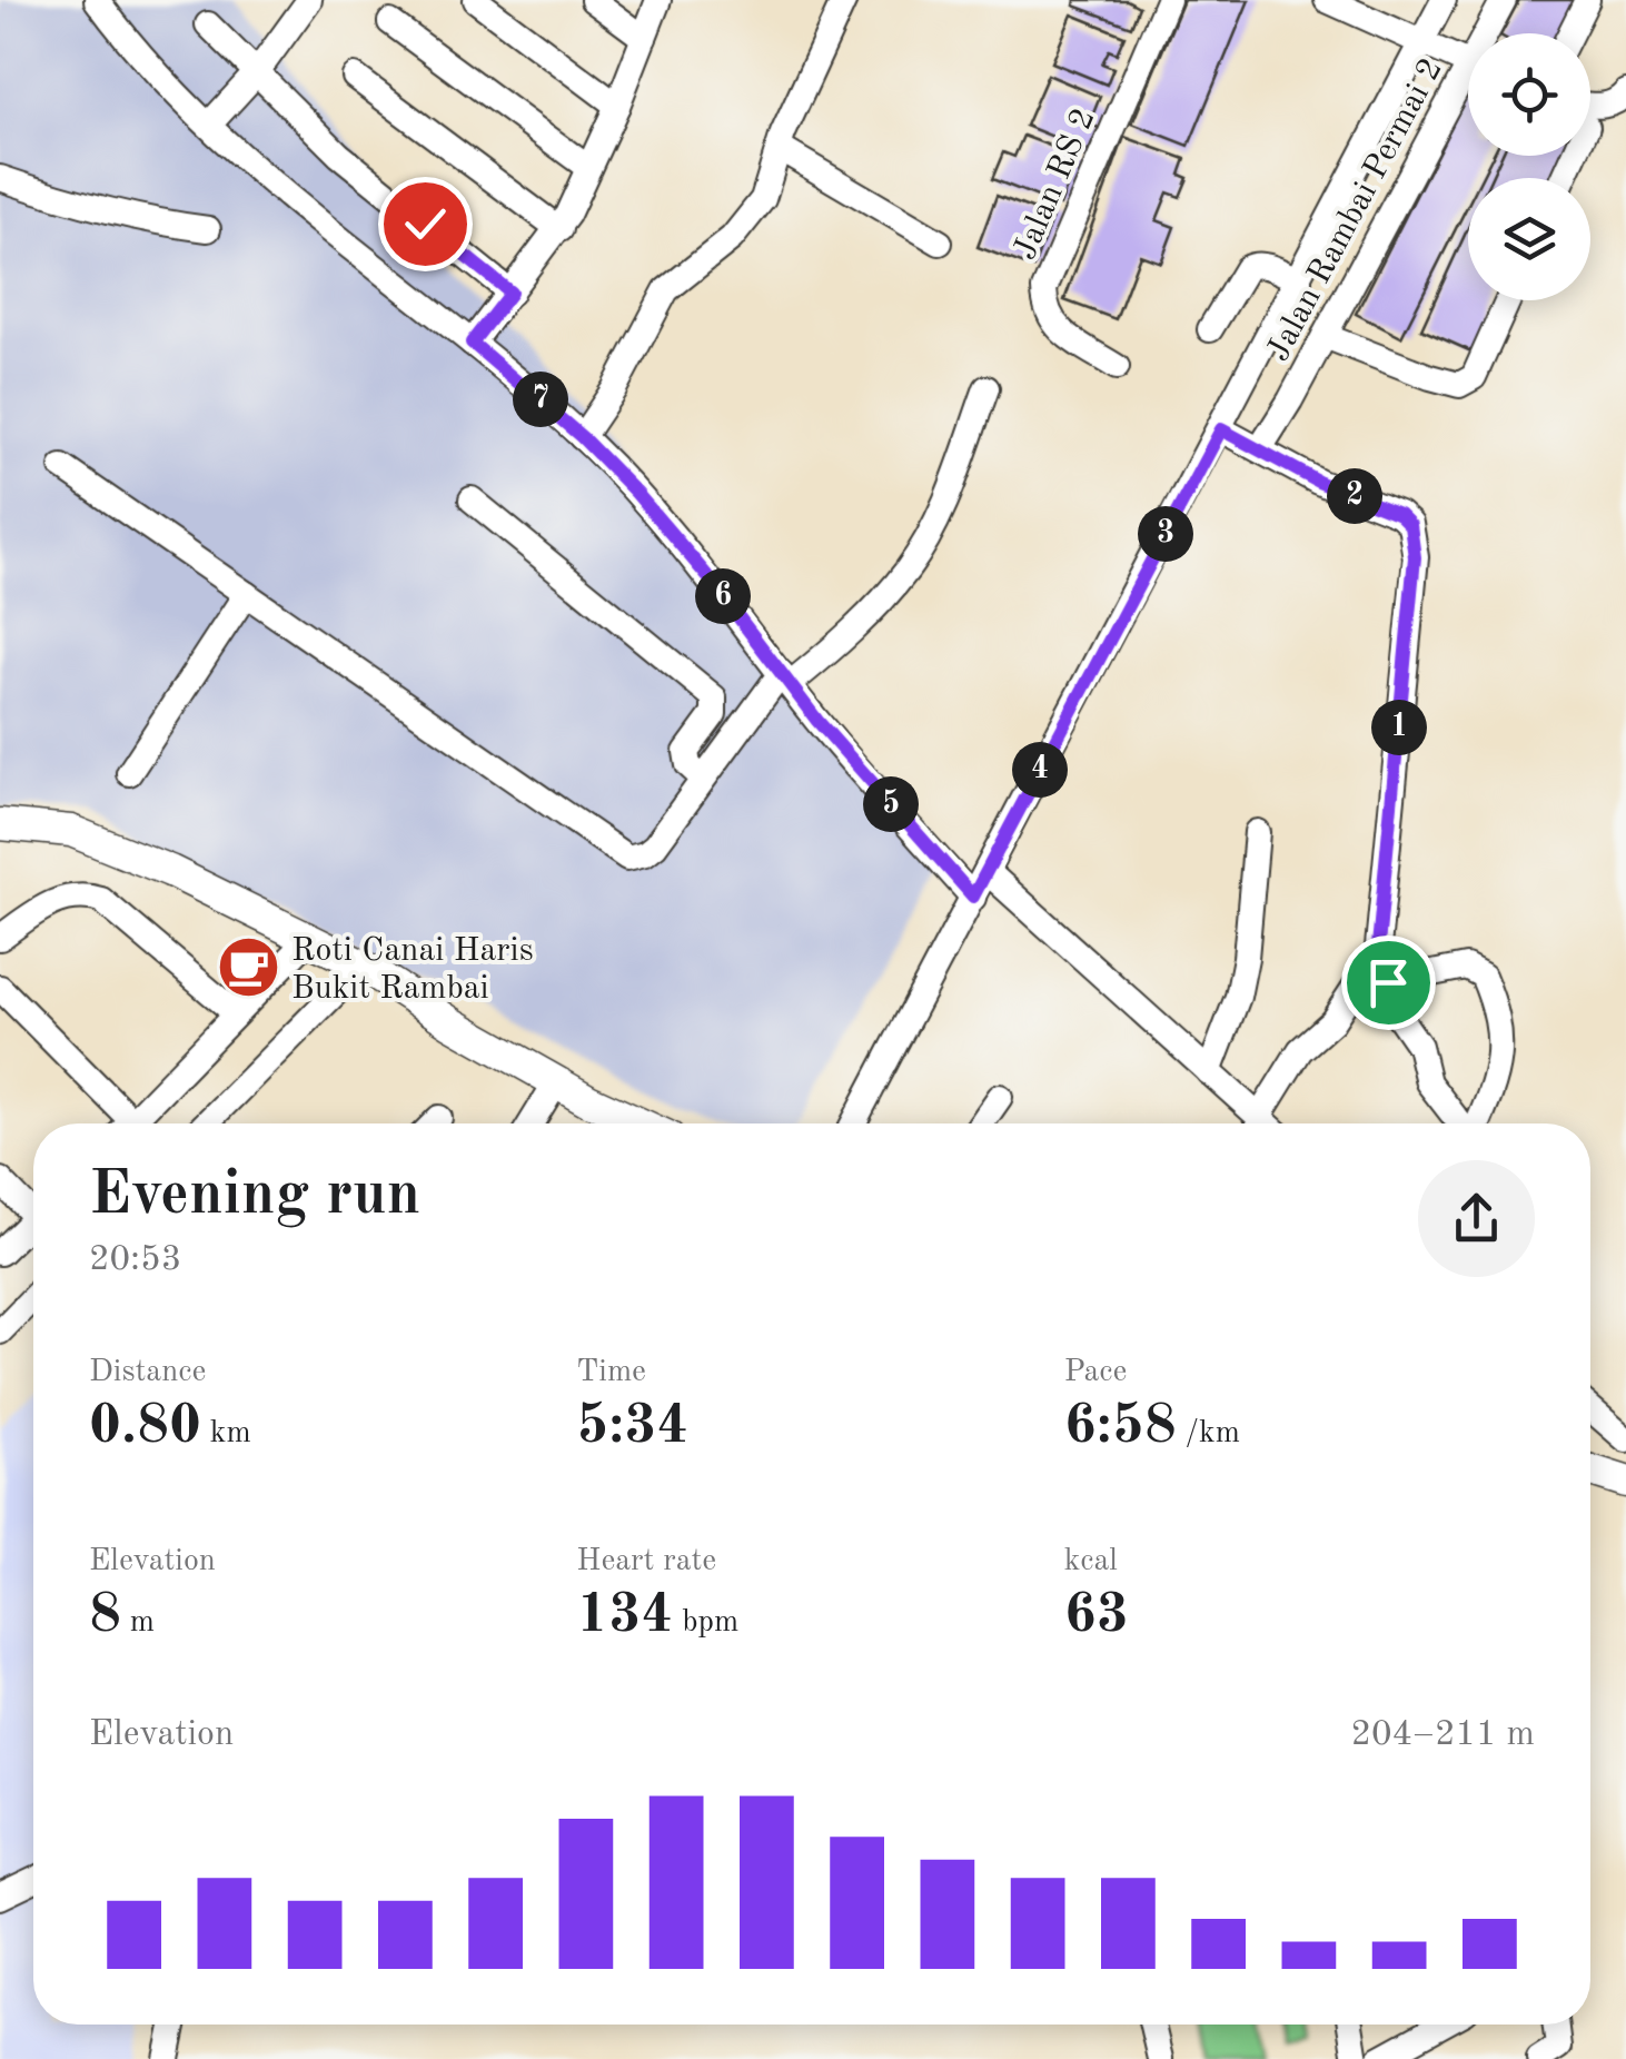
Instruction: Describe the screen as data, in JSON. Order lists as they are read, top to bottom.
{
  "streets": {
    "street": ["Jalan RS 2", "Jalan Rambai Permai 2"]
  },
  "places": {
    "cafe": ["Roti Canai Haris Bukit Rambai"]
  },
  "page": {
    "pins": [
      "7",
      "2",
      "3",
      "6",
      "1",
      "4",
      "5"
    ],
    "heading": ["Evening run", "20:53"],
    "stats": [
      ["Distance", "0.80 km"],
      ["Time", "5:34"],
      ["Pace", "6:58 /km"],
      ["Elevation", "8 m"],
      ["Heart rate", "134 bpm"],
      ["kcal", "63"]
    ],
    "chart": ["Elevation", "204–211 m"]
  }
}
